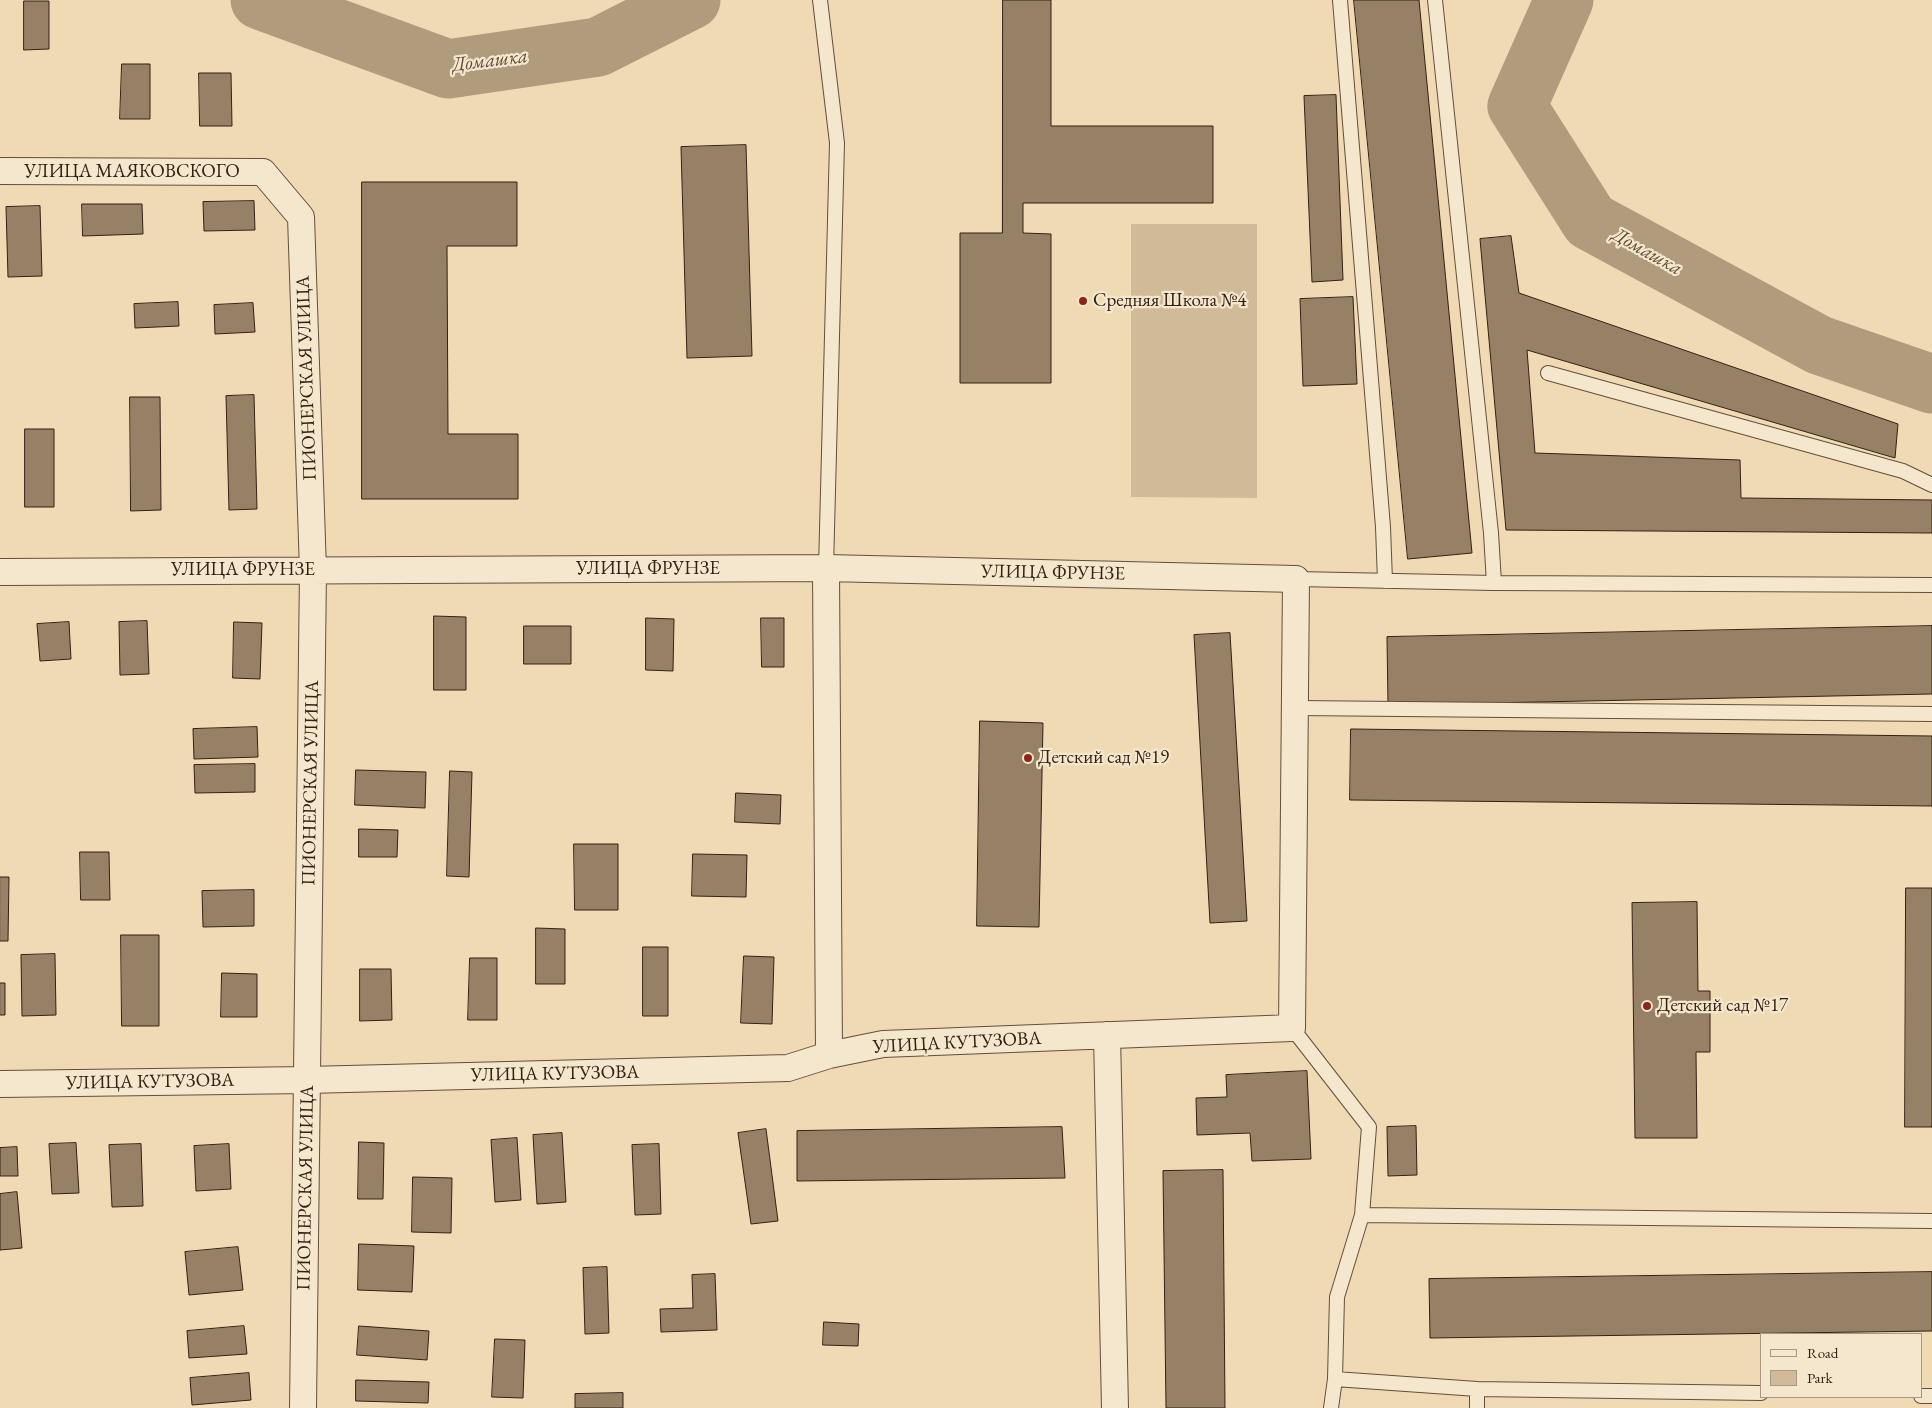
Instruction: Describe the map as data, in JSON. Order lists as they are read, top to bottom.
{
  "streets": {
    "street": [
      "УЛИЦА МАЯКОВСКОГО",
      "ПИОНЕРСКАЯ УЛИЦА",
      "УЛИЦА ФРУНЗЕ",
      "УЛИЦА КУТУЗОВА"
    ]
  },
  "crossings": [
    ["УЛИЦА МАЯКОВСКОГО", "ПИОНЕРСКАЯ УЛИЦА"],
    ["ПИОНЕРСКАЯ УЛИЦА", "УЛИЦА ФРУНЗЕ"],
    ["ПИОНЕРСКАЯ УЛИЦА", "УЛИЦА КУТУЗОВА"]
  ],
  "water": ["Домашка"],
  "places": ["Средняя Школа №4", "Детский сад №19", "Детский сад №17"],
  "legend": ["Road", "Park"]
}
